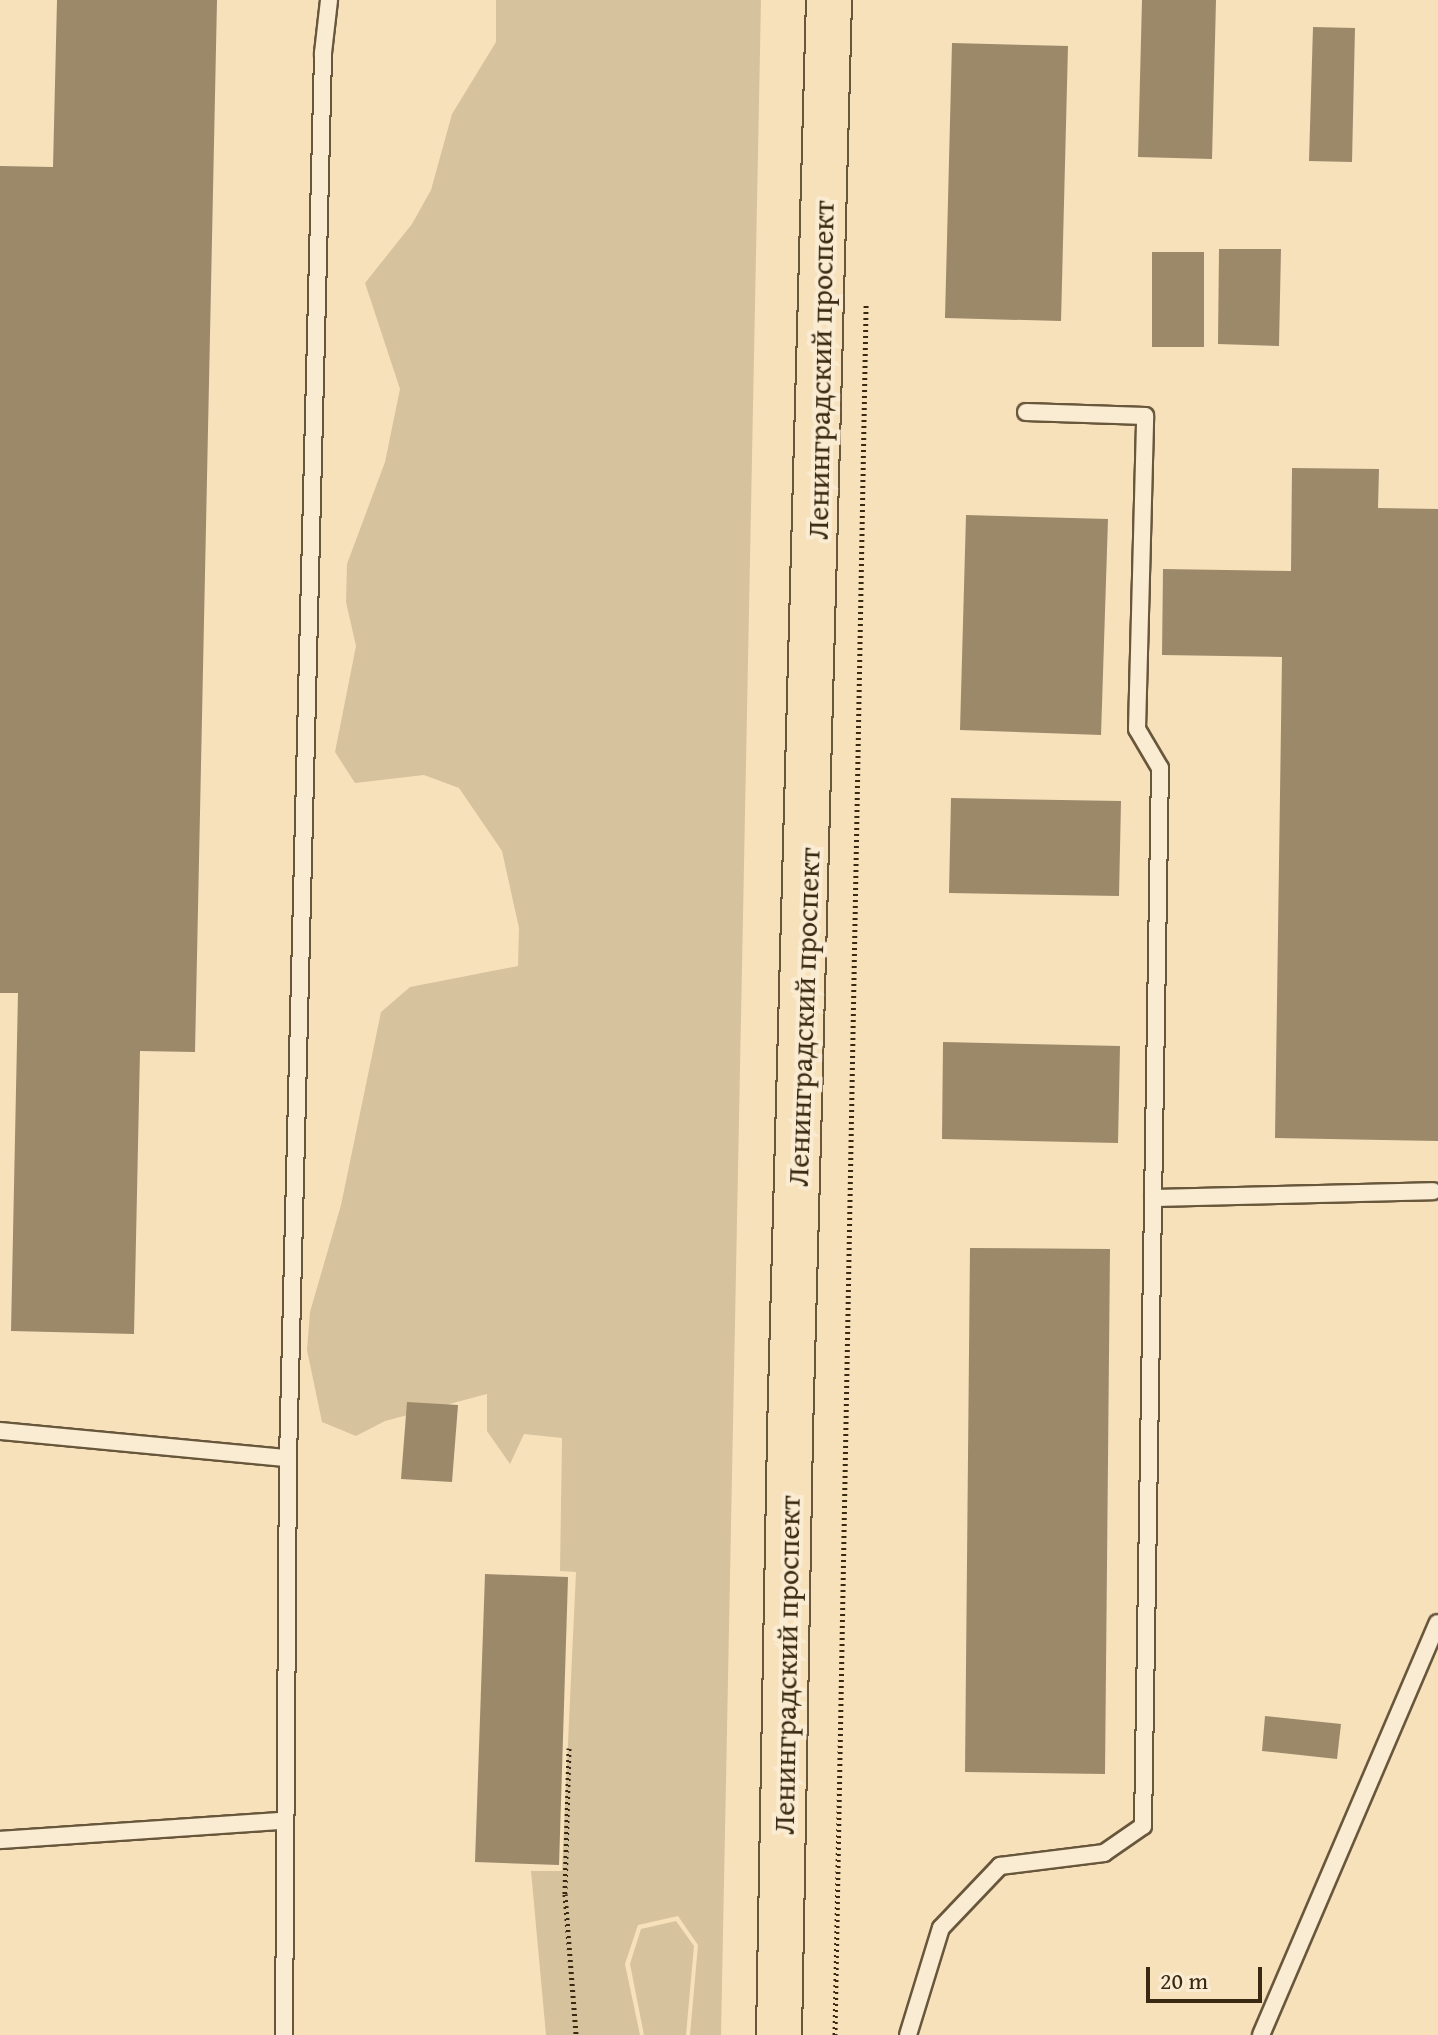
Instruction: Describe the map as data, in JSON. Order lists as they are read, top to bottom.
{
  "streets": {
    "main road": ["Ленинградский проспект"]
  },
  "scale_bar": "20 m"
}
